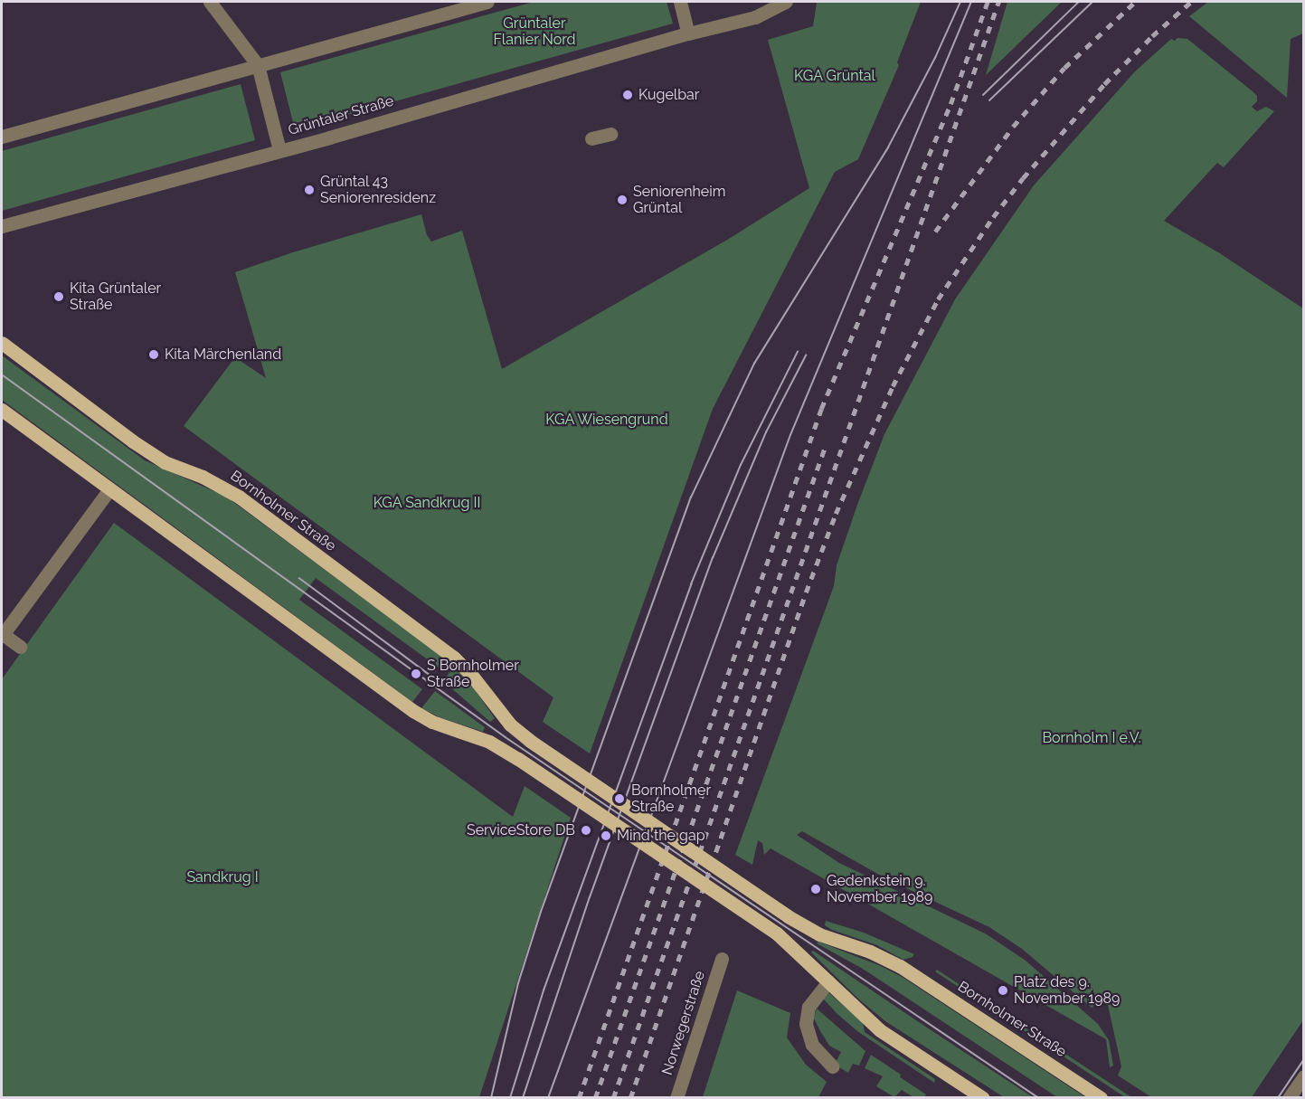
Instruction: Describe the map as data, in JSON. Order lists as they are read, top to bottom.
{
  "streets": {
    "main road": ["Bornholmer Straße"],
    "street": ["Grüntaler Straße", "Norwegerstraße"]
  },
  "parks": [
    "Grüntaler Flanier Nord",
    "KGA Grüntal",
    "KGA Wiesengrund",
    "KGA Sandkrug II",
    "Bornholm I e.V.",
    "Sandkrug I"
  ],
  "places": [
    "Kugelbar",
    "Grüntal 43 Seniorenresidenz",
    "Seniorenheim Grüntal",
    "Kita Grüntaler Straße",
    "Kita Märchenland",
    "S Bornholmer Straße",
    "Bornholmer Straße",
    "ServiceStore DB",
    "Mind the gap",
    "Gedenkstein 9. November 1989",
    "Platz des 9. November 1989"
  ]
}
